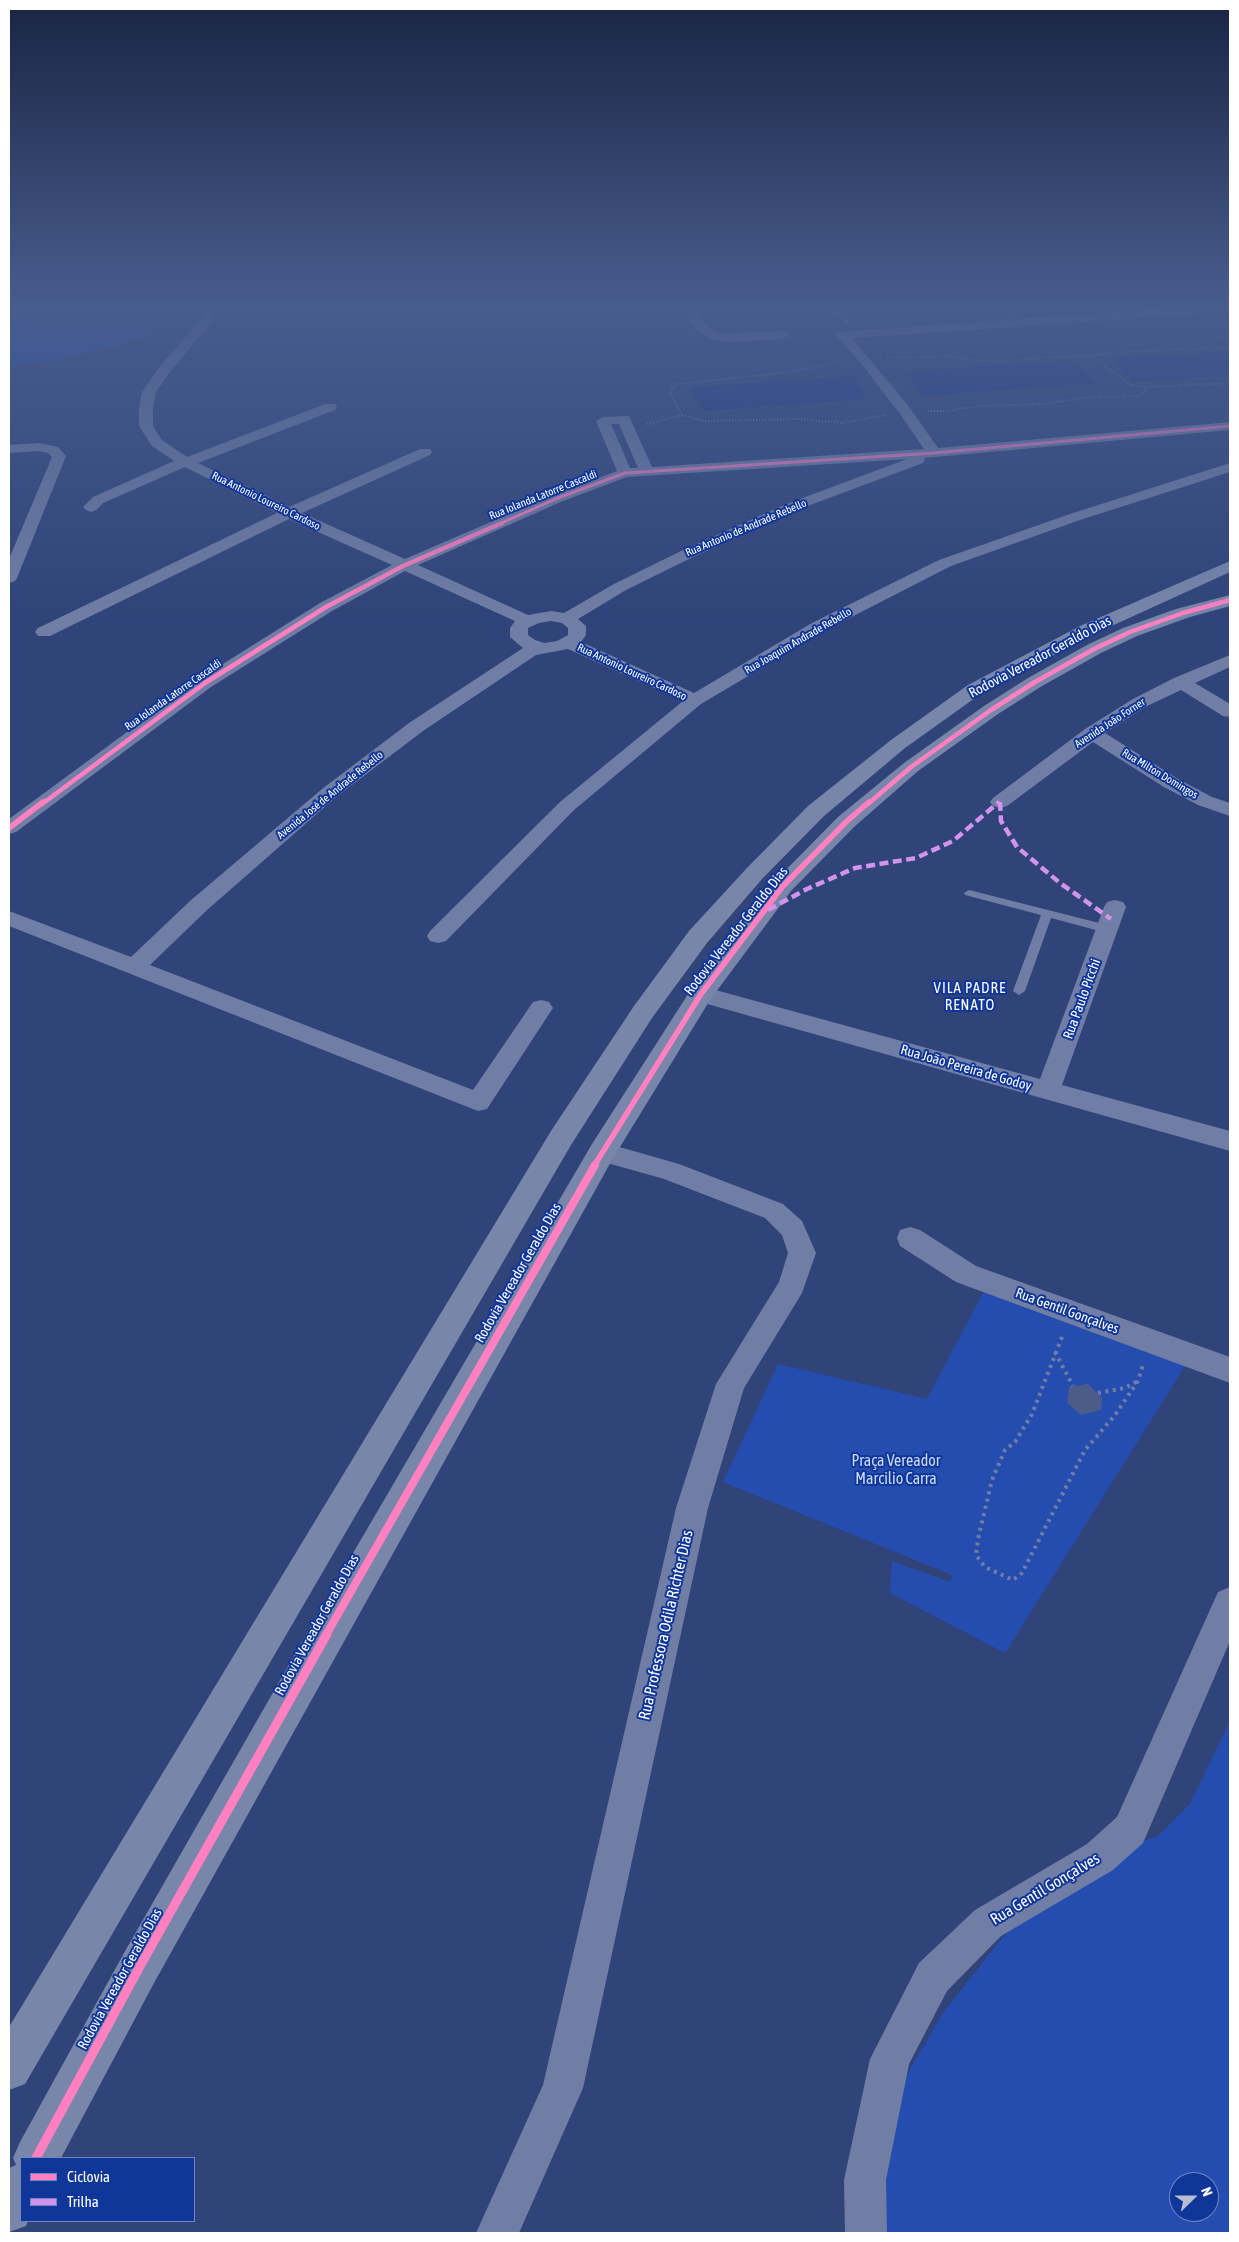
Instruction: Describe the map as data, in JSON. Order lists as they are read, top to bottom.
{
  "streets": {
    "main road": ["Rodovia Vereador Geraldo Dias"],
    "street": [
      "Rua Iolanda Latorre Cascaldi",
      "Rua Antonio Loureiro Cardoso",
      "Rua Antonio de Andrade Rebello",
      "Rua Joaquim Andrade Rebello",
      "Avenida João Forner",
      "Rua Milton Domingos",
      "Avenida José de Andrade Rebello",
      "Rua Paulo Picchi",
      "Rua João Pereira de Godoy",
      "Rua Gentil Gonçalves",
      "Rua Professora Odila Richter Dias"
    ]
  },
  "crossings": [
    ["Rua Iolanda Latorre Cascaldi", "Rua Antonio Loureiro Cardoso"],
    ["Rua Iolanda Latorre Cascaldi", "Rua Antonio de Andrade Rebello"],
    ["Rua Antonio Loureiro Cardoso", "Rua Joaquim Andrade Rebello"],
    ["Rua Antonio Loureiro Cardoso", "Avenida José de Andrade Rebello"],
    ["Rodovia Vereador Geraldo Dias", "Rua João Pereira de Godoy"],
    ["Rodovia Vereador Geraldo Dias", "Rua Professora Odila Richter Dias"],
    ["Avenida João Forner", "Rua Milton Domingos"],
    ["Rua Paulo Picchi", "Rua João Pereira de Godoy"]
  ],
  "districts": ["VILA PADRE RENATO"],
  "parks": ["Praça Vereador Marcilio Carra"],
  "legend": ["Ciclovia", "Trilha"],
  "north": "right"
}
